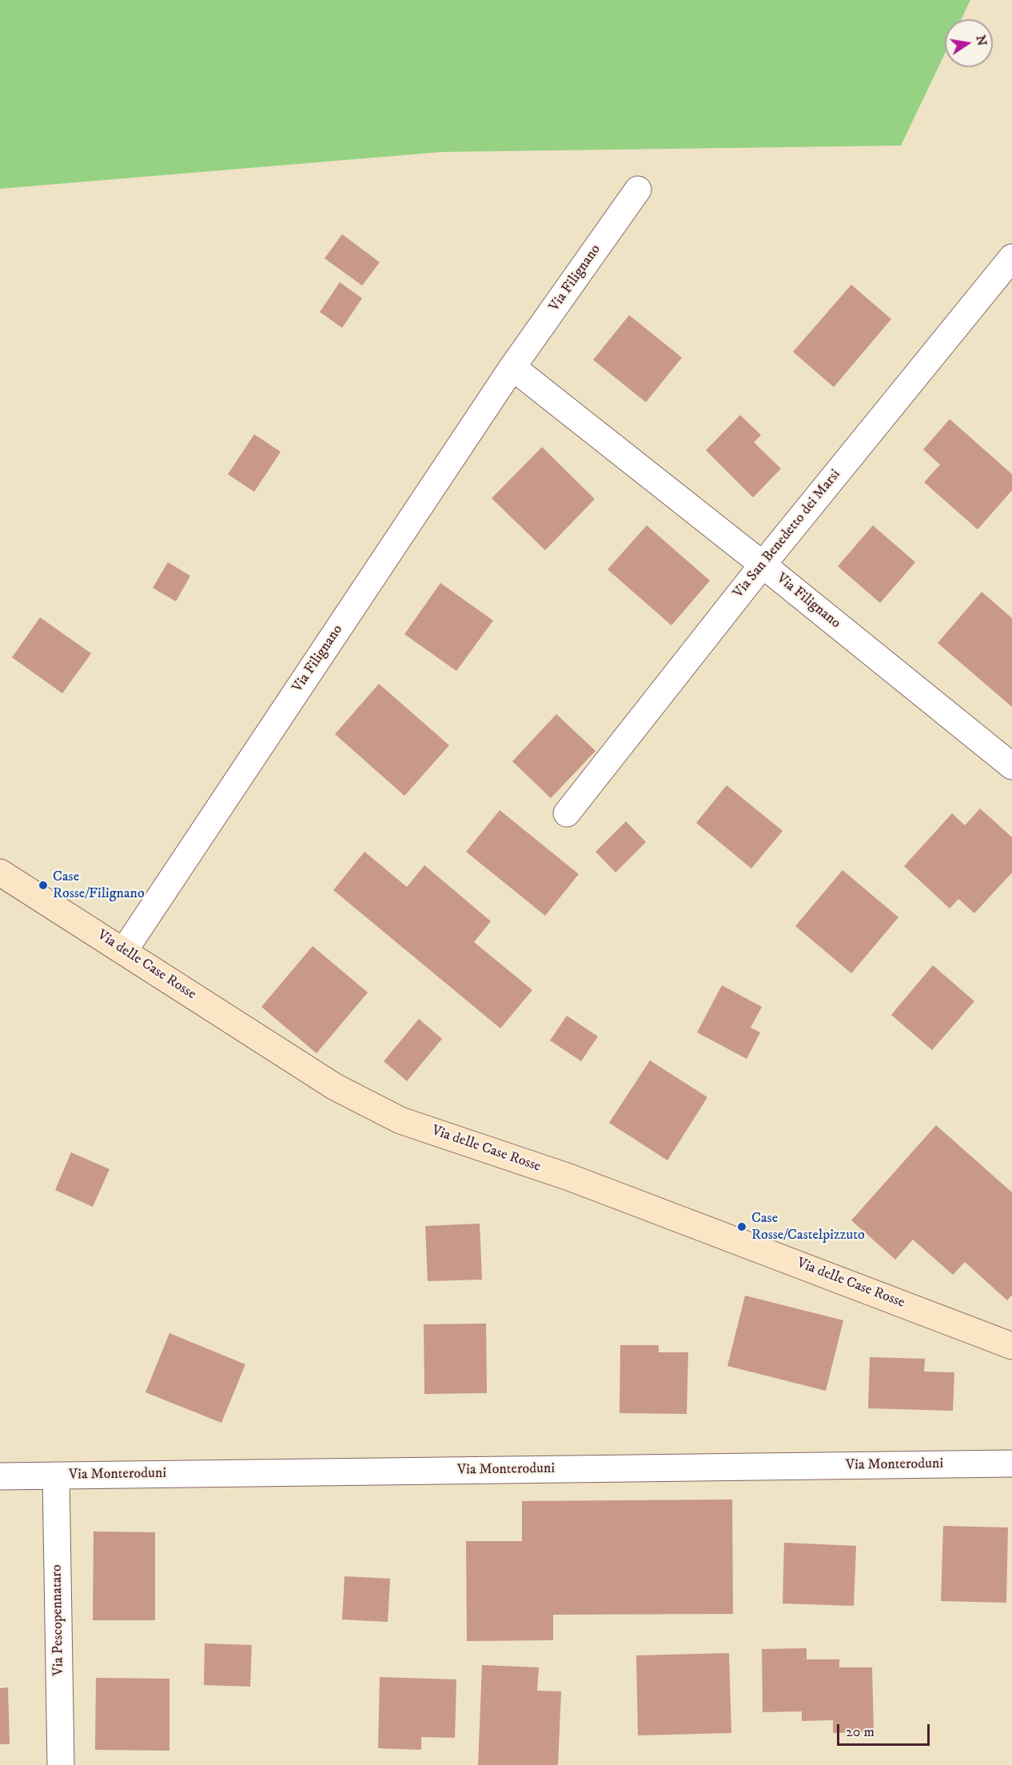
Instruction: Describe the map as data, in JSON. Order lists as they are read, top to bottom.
{
  "streets": {
    "street": [
      "Via Filignano",
      "Via San Benedetto dei Marsi",
      "Via delle Case Rosse",
      "Via Monteroduni",
      "Via Pescopennataro"
    ]
  },
  "crossings": [
    ["Via Filignano", "Via San Benedetto dei Marsi"],
    ["Via Filignano", "Via delle Case Rosse"],
    ["Via Monteroduni", "Via Pescopennataro"]
  ],
  "places": ["Case Rosse/Filignano", "Case Rosse/Castelpizzuto"],
  "scale_bar": "20 m",
  "north": "right"
}
